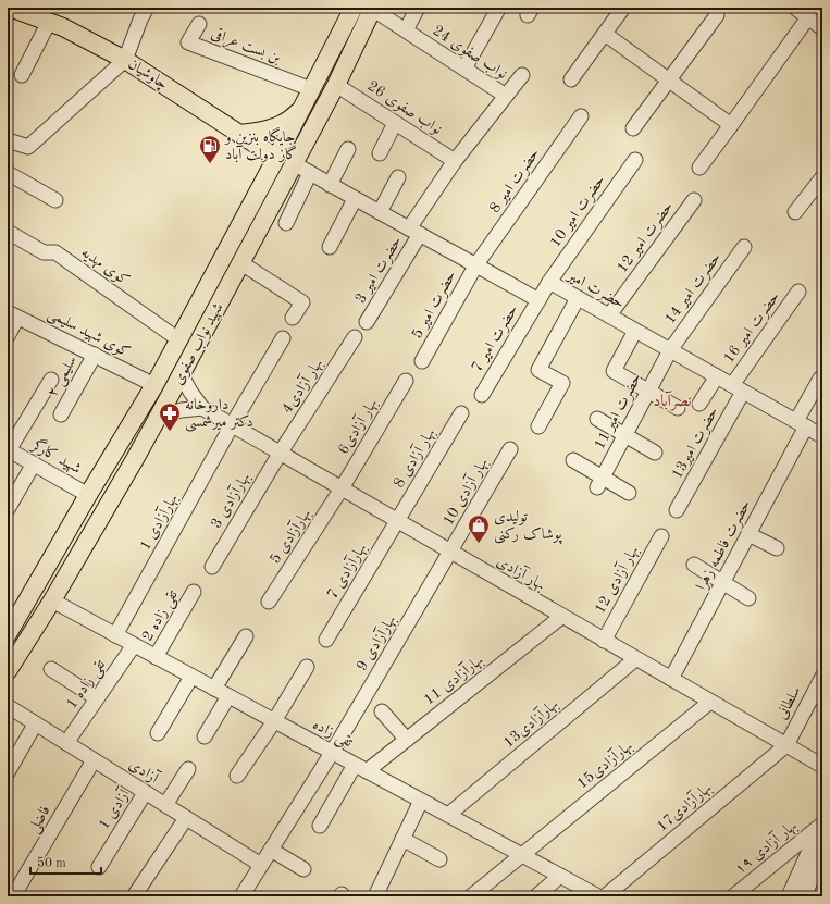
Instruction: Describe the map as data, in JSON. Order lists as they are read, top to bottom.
{
  "streets": {
    "main road": ["چاوشیان", "شهید نواب صفوی"],
    "street": [
      "بن بست عراقی",
      "نواب صفوی 24",
      "نواب صفوی 26",
      "حضرت امیر 8",
      "حضرت امیر 10",
      "حضرت امیر 12",
      "کوی مهدیه",
      "حضرت امیر 3",
      "حضرت امیر 14",
      "حضرت امیر",
      "حضرت امیر 5",
      "حضرت امیر 16",
      "کوی شهید سلیمی",
      "حضرت امیر 7",
      "سلیمی ۲",
      "بهار آزادی4",
      "حضرت امیر 11",
      "بهار آزادی6",
      "حضرت امیر13",
      "شهید کارگر",
      "بهار آزادی 8",
      "بهار آزادی 10",
      "بهارآزادی 3",
      "بهارآزادی 1",
      "بهارآزادی 5",
      "حضرت فاطمه زهرا",
      "بهارآزادی 7",
      "بهار آزادی",
      "بهار آزادی 12",
      "تقی زاده 2",
      "بهارآزادی 9",
      "بهارآزادی 11",
      "تقی زاده 1",
      "سلطانی",
      "بهارآزادی13",
      "تقی زاده",
      "بهارآزادی15",
      "آزادی",
      "بهارآزادی17",
      "آزادی 1",
      "فاضلی",
      "بهار آزادی ۱۹"
    ]
  },
  "crossings": [
    ["بن بست عراقی", "شهید نواب صفوی"],
    ["نواب صفوی 24", "حضرت امیر 3"],
    ["نواب صفوی 24", "شهید نواب صفوی"],
    ["چاوشیان", "شهید نواب صفوی"],
    ["نواب صفوی 26", "حضرت امیر 3"],
    ["نواب صفوی 26", "شهید نواب صفوی"],
    ["حضرت امیر 8", "حضرت امیر 5"],
    ["حضرت امیر 10", "حضرت امیر"],
    ["حضرت امیر 12", "حضرت امیر"],
    ["کوی مهدیه", "شهید نواب صفوی"],
    ["حضرت امیر 14", "حضرت امیر"],
    ["حضرت امیر 14", "حضرت امیر 11"],
    ["حضرت امیر", "حضرت امیر 16"],
    ["حضرت امیر", "حضرت امیر 7"],
    ["حضرت امیر", "حضرت امیر 11"],
    ["حضرت امیر", "حضرت امیر13"],
    ["حضرت امیر", "حضرت فاطمه زهرا"],
    ["حضرت امیر 16", "حضرت امیر13"],
    ["کوی شهید سلیمی", "شهید نواب صفوی"],
    ["کوی شهید سلیمی", "سلیمی ۲"],
    ["شهید نواب صفوی", "شهید کارگر"],
    ["شهید نواب صفوی", "بهار آزادی"],
    ["شهید نواب صفوی", "تقی زاده"],
    ["بهار آزادی4", "بهارآزادی 3"],
    ["بهار آزادی4", "بهار آزادی"],
    ["بهار آزادی6", "بهارآزادی 5"],
    ["بهار آزادی6", "بهار آزادی"],
    ["بهار آزادی 8", "بهارآزادی 7"],
    ["بهار آزادی 8", "بهار آزادی"],
    ["بهار آزادی 10", "بهار آزادی"],
    ["بهار آزادی 10", "بهارآزادی 9"],
    ["بهارآزادی 3", "بهار آزادی"],
    ["بهارآزادی 1", "بهار آزادی"],
    ["بهارآزادی 1", "تقی زاده"],
    ["بهارآزادی 5", "بهار آزادی"],
    ["حضرت فاطمه زهرا", "بهار آزادی"],
    ["بهارآزادی 7", "بهار آزادی"],
    ["بهار آزادی", "بهار آزادی 12"],
    ["بهار آزادی", "بهارآزادی 9"],
    ["بهار آزادی", "بهارآزادی 11"],
    ["بهار آزادی", "سلطانی"],
    ["بهار آزادی", "بهارآزادی13"],
    ["بهار آزادی", "بهارآزادی15"],
    ["بهار آزادی", "بهارآزادی17"],
    ["تقی زاده 2", "تقی زاده"],
    ["بهارآزادی 9", "تقی زاده"],
    ["بهارآزادی 9", "آزادی"],
    ["بهارآزادی 11", "تقی زاده"],
    ["تقی زاده 1", "تقی زاده"],
    ["تقی زاده 1", "آزادی"],
    ["سلطانی", "بهارآزادی17"],
    ["بهارآزادی13", "تقی زاده"],
    ["تقی زاده", "بهارآزادی15"],
    ["آزادی", "آزادی 1"],
    ["آزادی", "فاضلی"]
  ],
  "districts": ["نصرآباد"],
  "places": {
    "fuel station": ["جایگاه بنزین و گاز دولت آباد"],
    "pharmacy": ["داروخانه دکتر میرشمسی"],
    "shop": ["تولیدی پوشاک رکنی"]
  },
  "scale_bar": "50 m"
}
